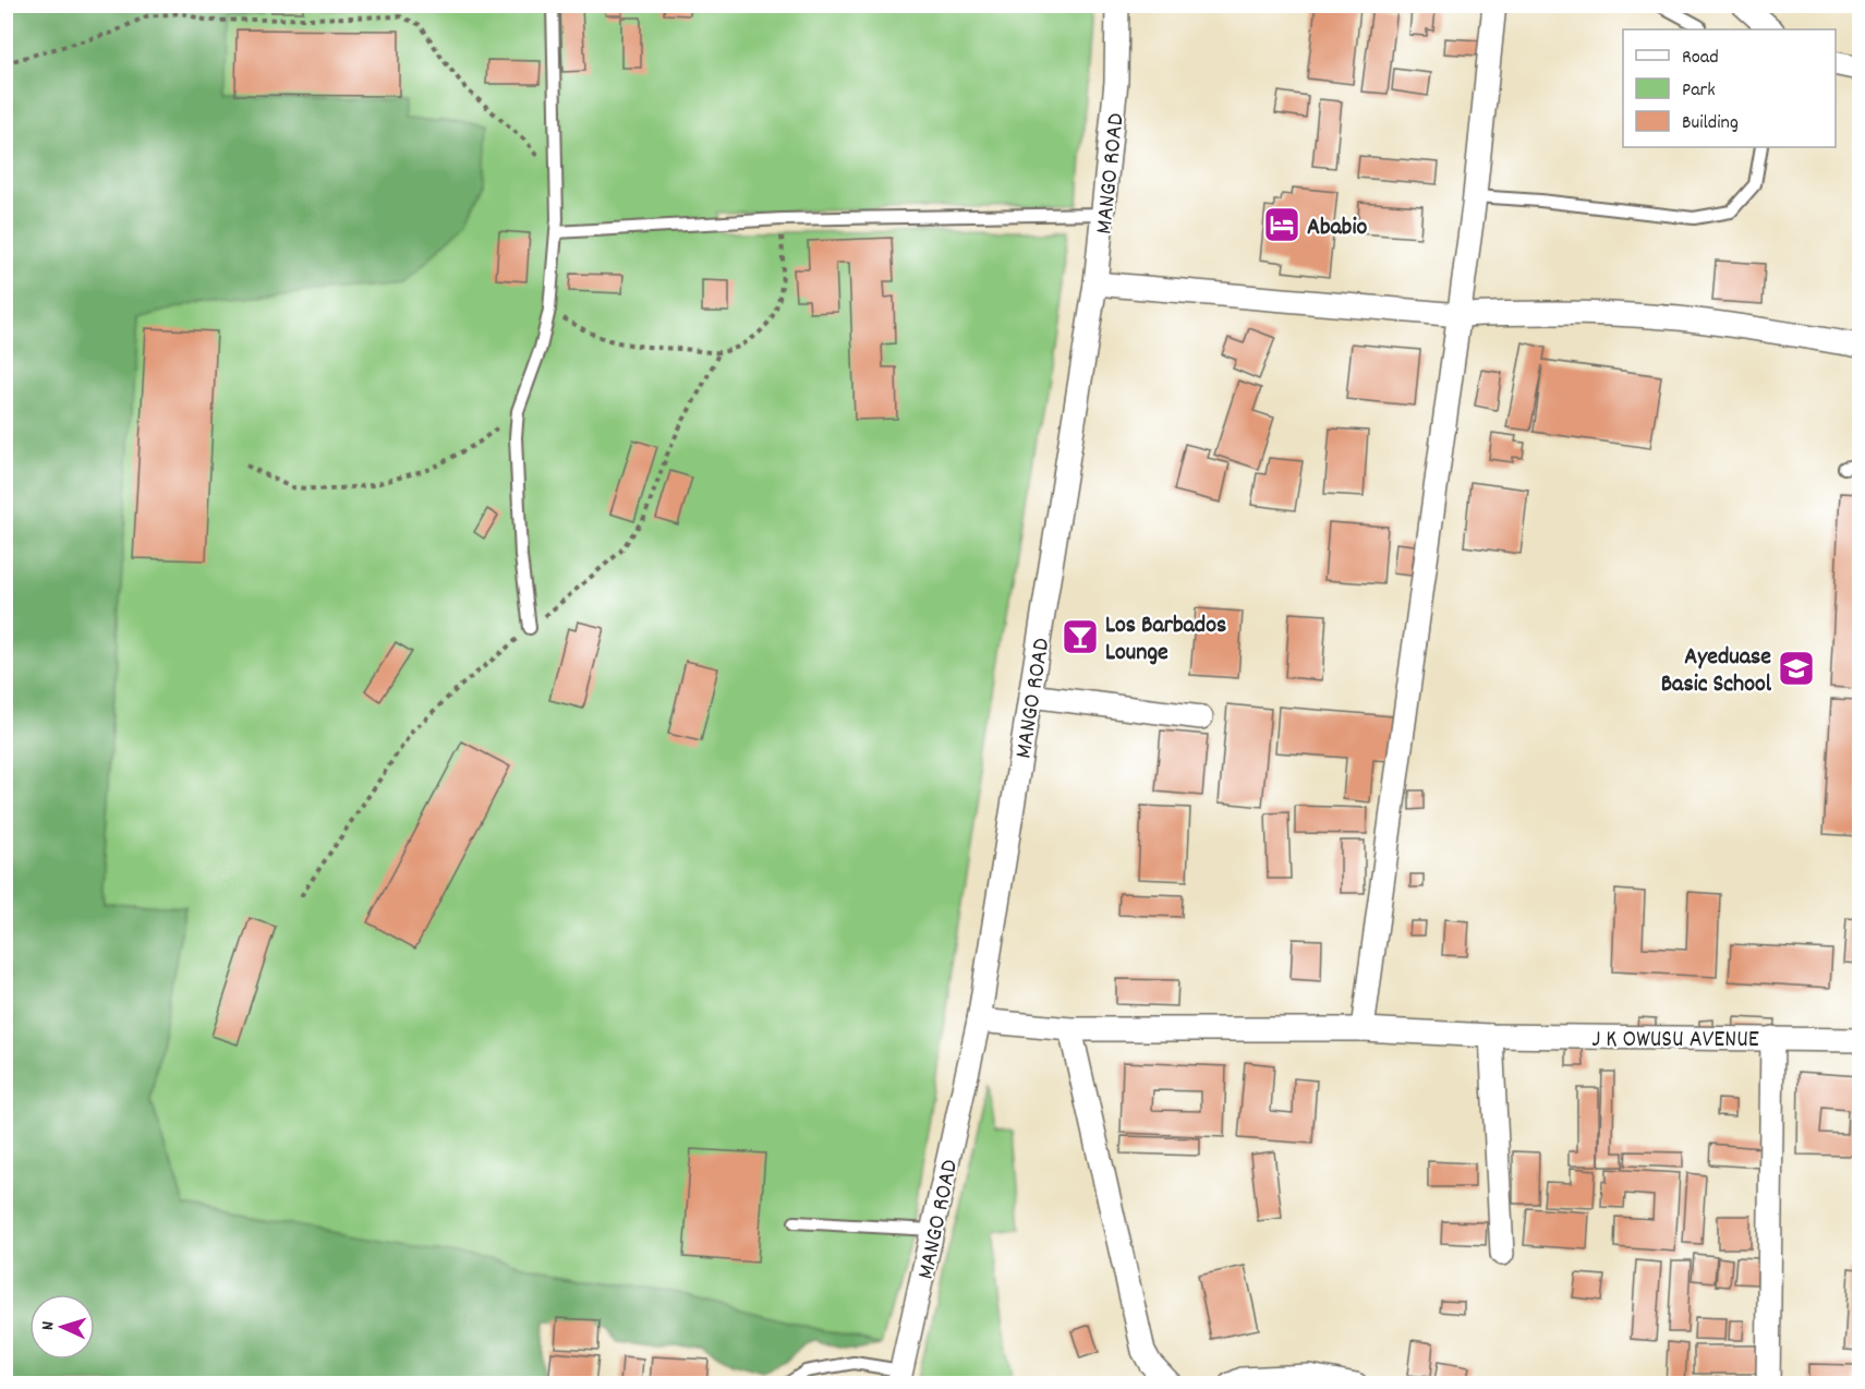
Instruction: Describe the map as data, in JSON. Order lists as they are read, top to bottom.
{
  "streets": {
    "street": ["MANGO ROAD", "J K OWUSU AVENUE"]
  },
  "crossings": [
    ["MANGO ROAD", "J K OWUSU AVENUE"]
  ],
  "places": {
    "hotel": ["Ababio"],
    "bar": ["Los Barbados Lounge"],
    "school or university": ["Ayeduase Basic School"]
  },
  "legend": ["Road", "Park", "Building"],
  "north": "left"
}
